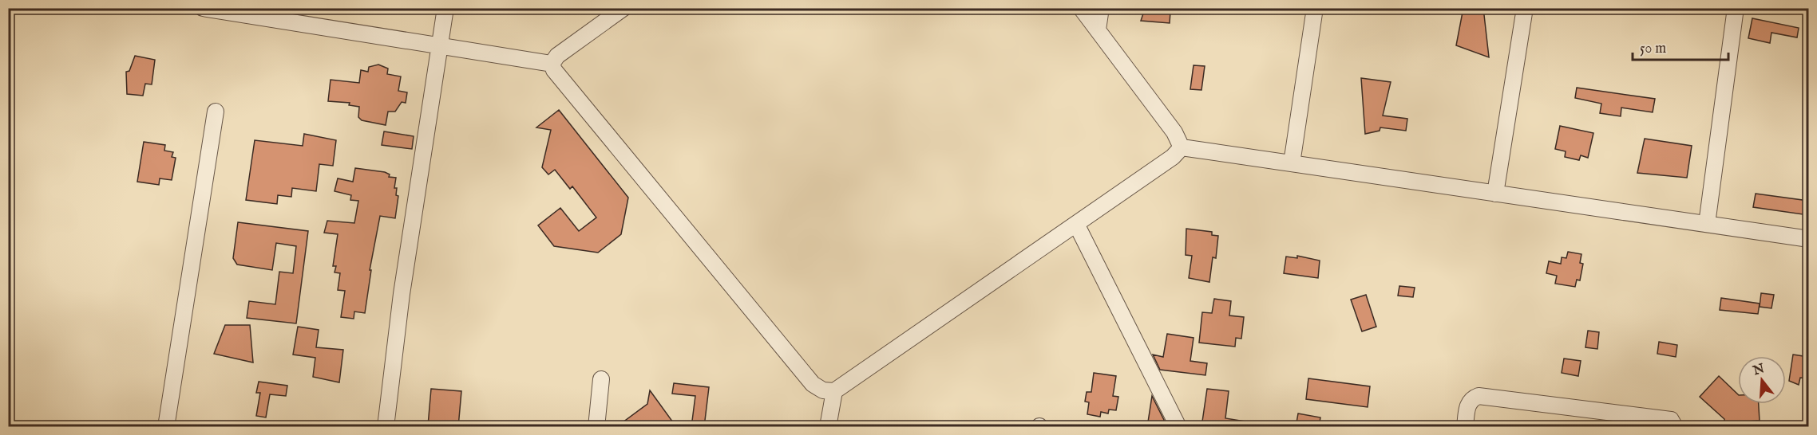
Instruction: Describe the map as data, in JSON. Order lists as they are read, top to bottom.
{
  "scale_bar": "50 m",
  "north": "top"
}
